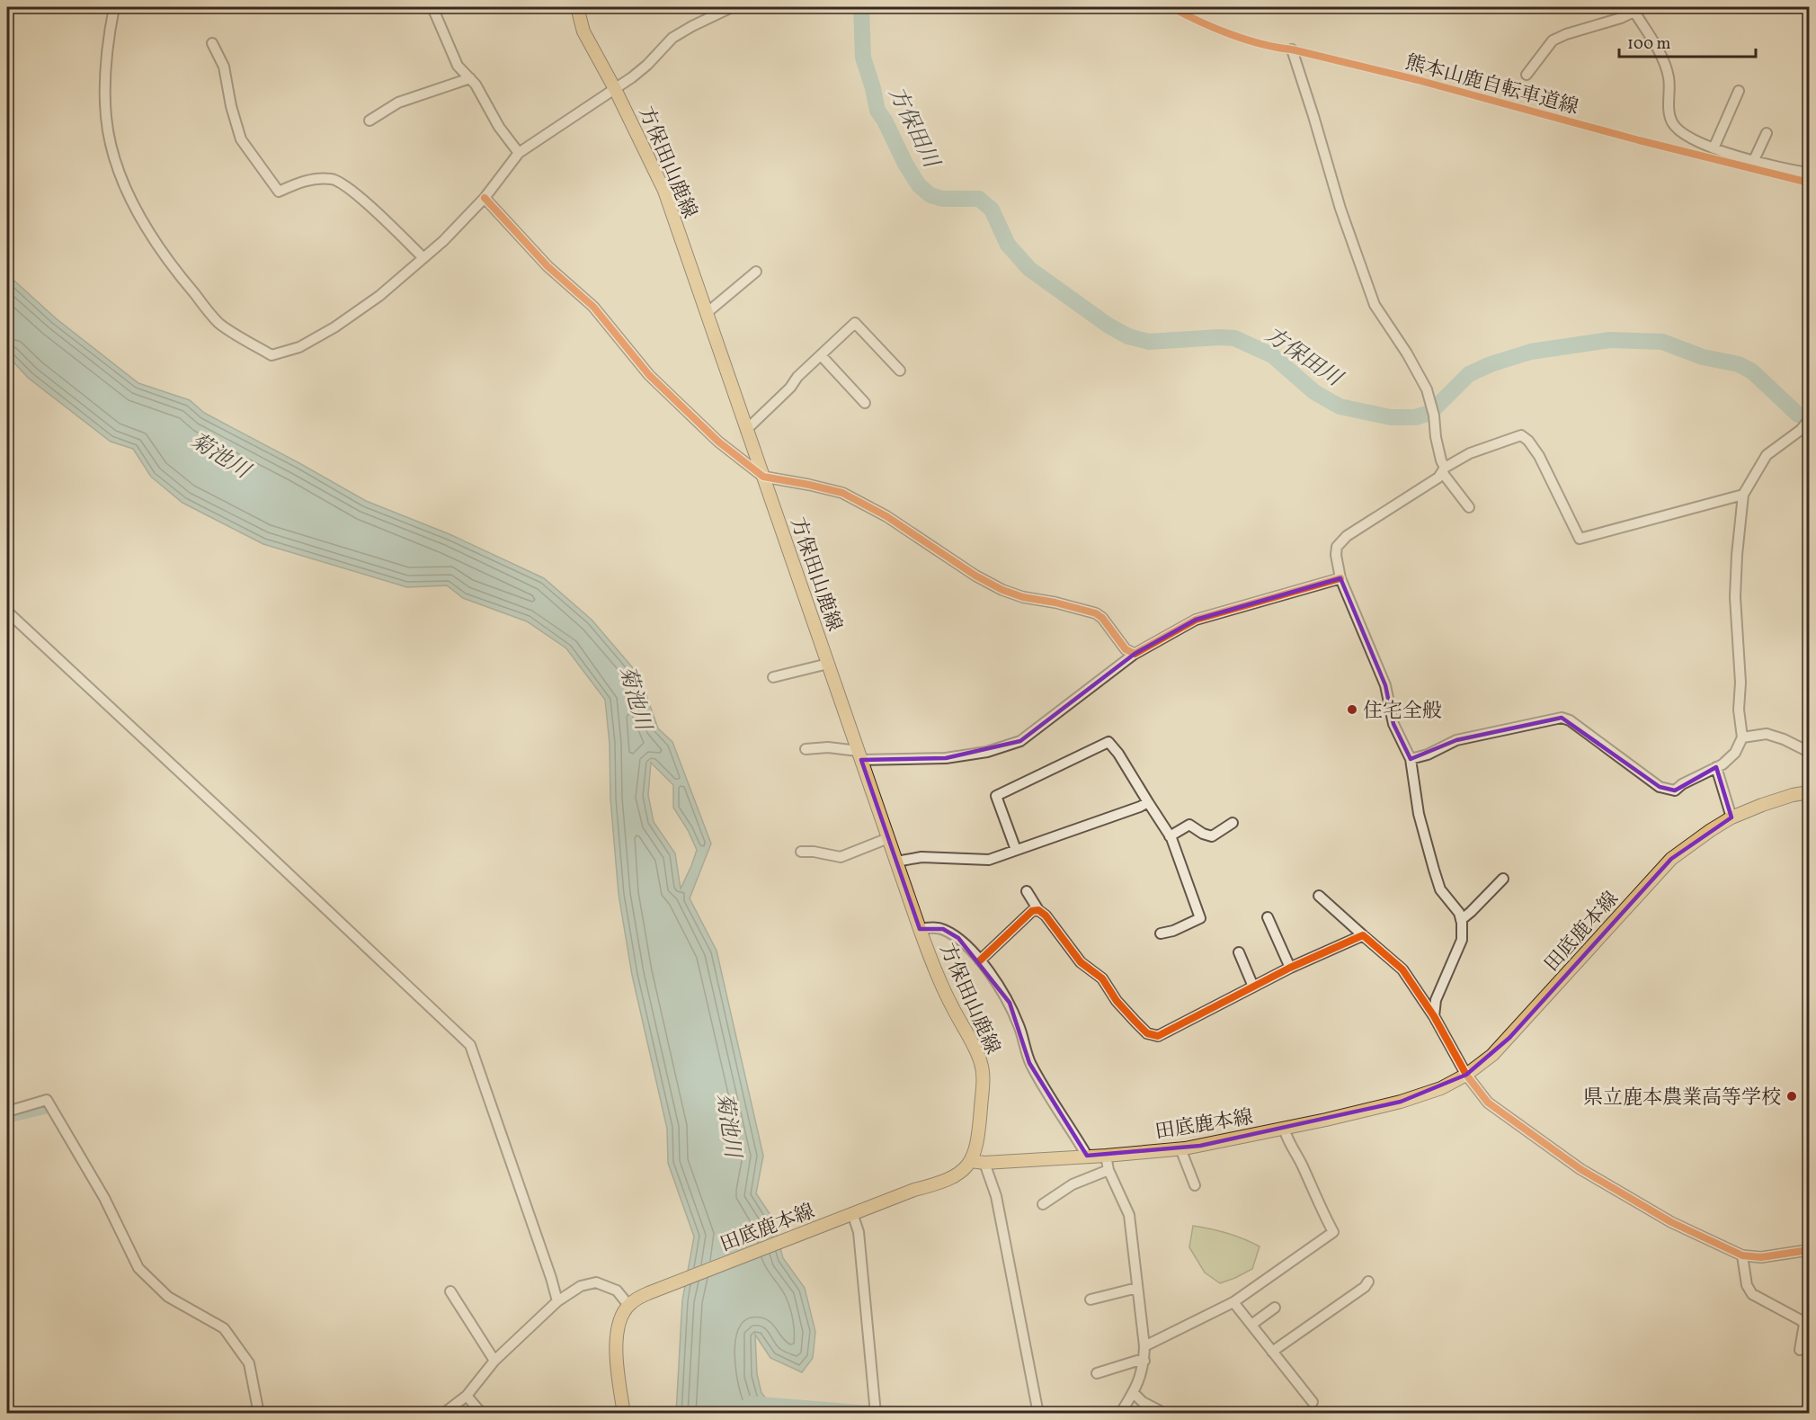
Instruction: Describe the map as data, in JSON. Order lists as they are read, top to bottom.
{
  "streets": {
    "main road": ["方保田山鹿線", "田底鹿本線"],
    "cycle path": ["熊本山鹿自転車道線"]
  },
  "crossings": [
    ["方保田山鹿線", "田底鹿本線"]
  ],
  "water": ["方保田川", "菊池川"],
  "places": ["住宅全般", "県立鹿本農業高等学校"],
  "scale_bar": "100 m"
}
